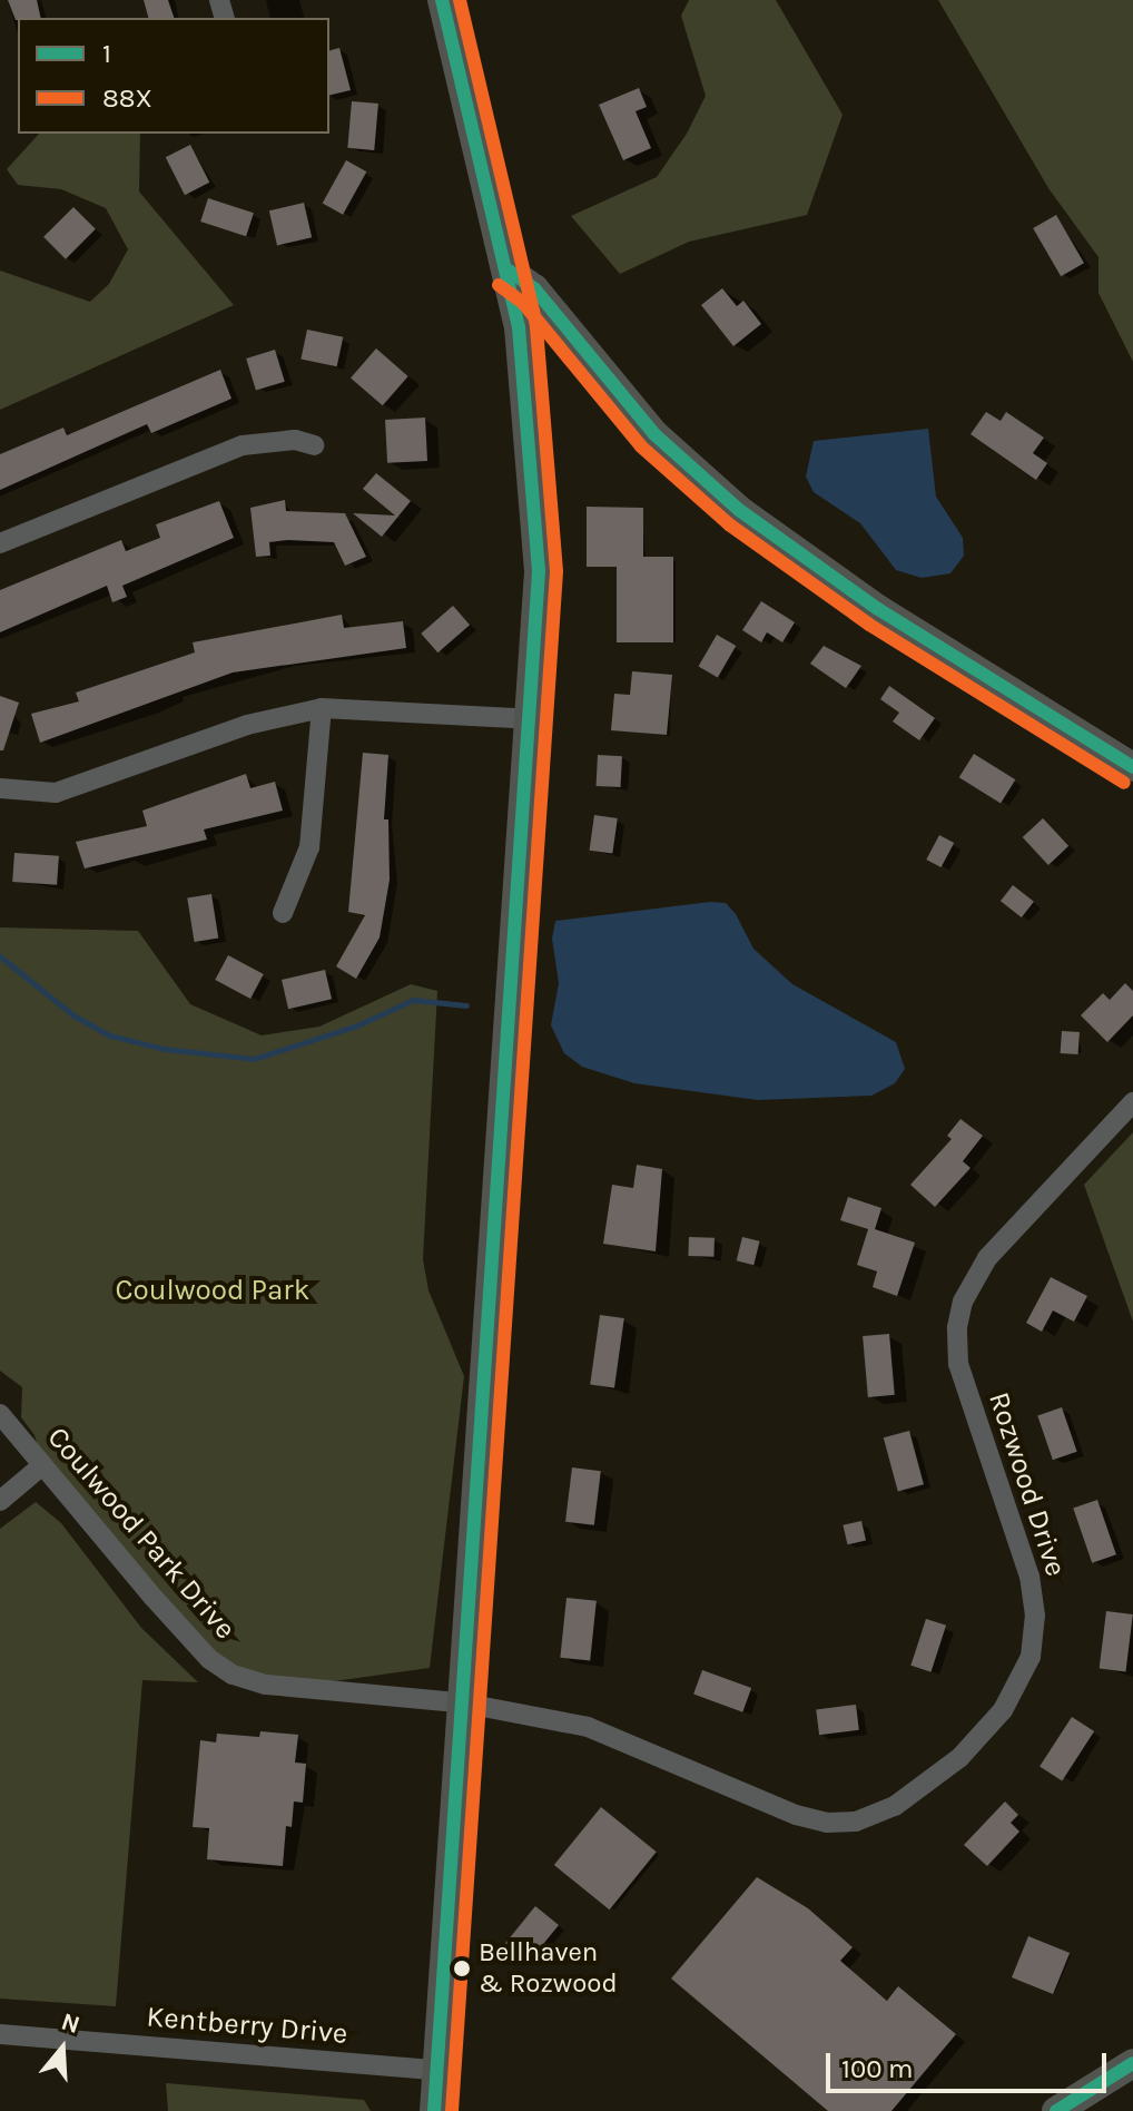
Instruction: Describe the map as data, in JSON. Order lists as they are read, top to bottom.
{
  "streets": {
    "street": ["Rozwood Drive", "Coulwood Park Drive", "Kentberry Drive"]
  },
  "crossings": [
    ["Rozwood Drive", "Coulwood Park Drive"]
  ],
  "parks": ["Coulwood Park"],
  "places": ["Bellhaven & Rozwood"],
  "lines": ["transit line 1", "transit line 88X"],
  "legend": ["1", "88X"],
  "scale_bar": "100 m",
  "north": "top"
}
